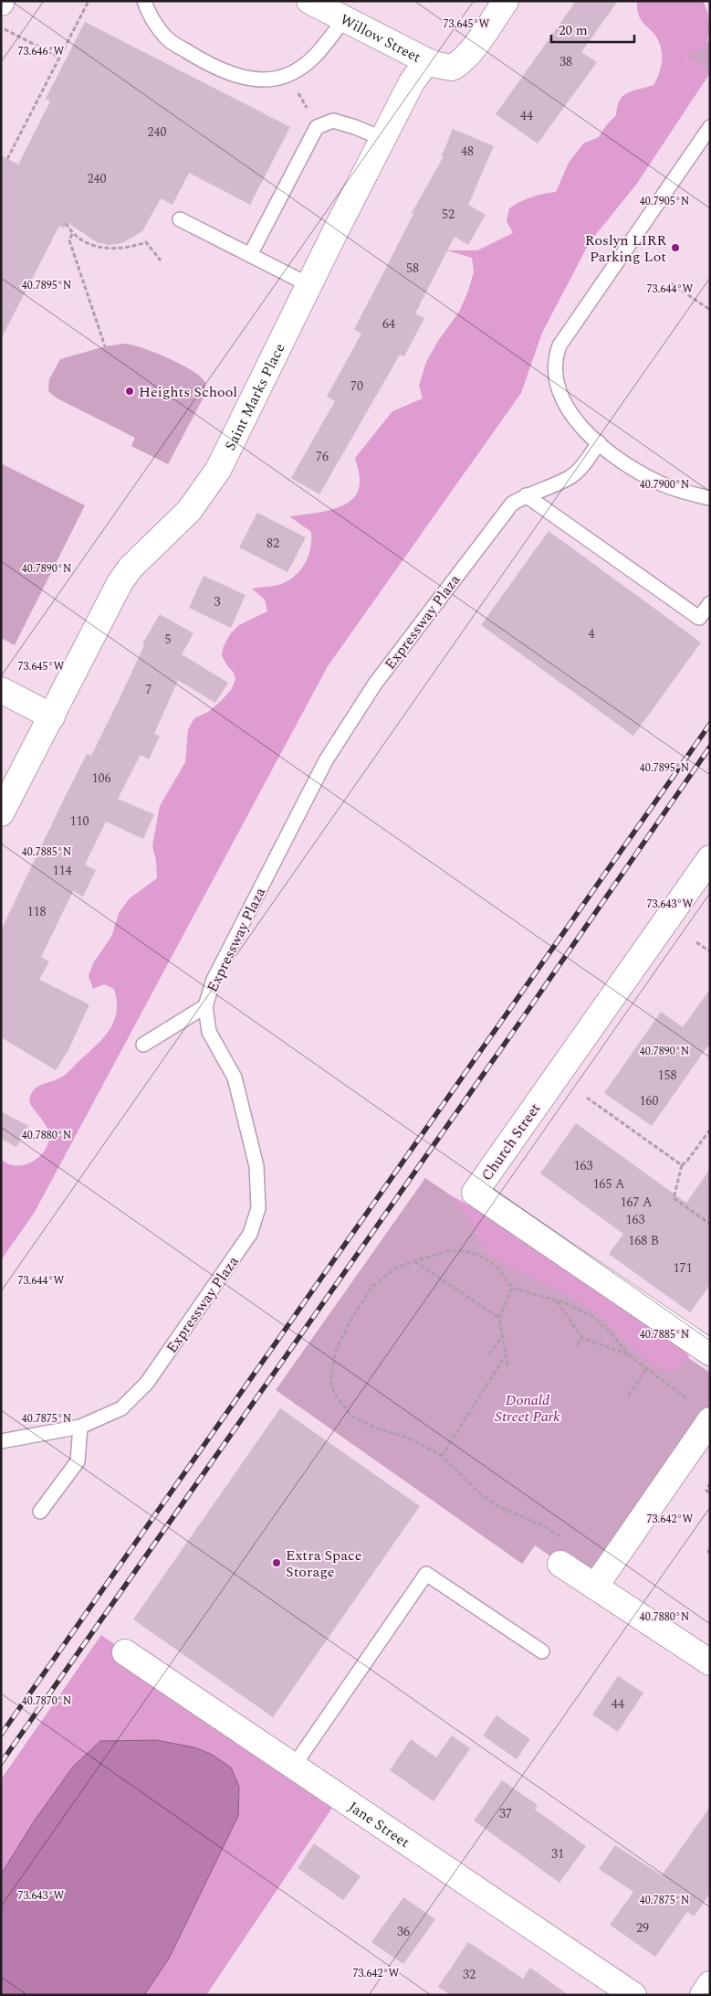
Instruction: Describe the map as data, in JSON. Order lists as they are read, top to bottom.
{
  "streets": {
    "street": [
      "Willow Street",
      "Saint Marks Place",
      "Church Street",
      "Jane Street"
    ],
    "lane": ["Expressway Plaza"]
  },
  "crossings": [
    ["Willow Street", "Saint Marks Place"]
  ],
  "parks": ["Donald Street Park"],
  "places": ["Roslyn LIRR Parking Lot", "Heights School", "Extra Space Storage"],
  "house_numbers": [
    "38",
    "44",
    "240",
    "48",
    "240",
    "52",
    "58",
    "64",
    "70",
    "76",
    "82",
    "3",
    "4",
    "5",
    "7",
    "106",
    "110",
    "114",
    "118",
    "158",
    "160",
    "163",
    "165 A",
    "167 A",
    "163",
    "168 B",
    "171",
    "44",
    "37",
    "31",
    "29",
    "36",
    "32"
  ],
  "scale_bar": "20 m",
  "coordinates": [
    "73.645°W",
    "73.646°W",
    "40.7905°N",
    "40.7895°N",
    "73.644°W",
    "40.7900°N",
    "40.7890°N",
    "40.7885°N",
    "73.643°W",
    "40.7880°N",
    "40.7875°N",
    "73.642°W",
    "40.7870°N"
  ]
}
